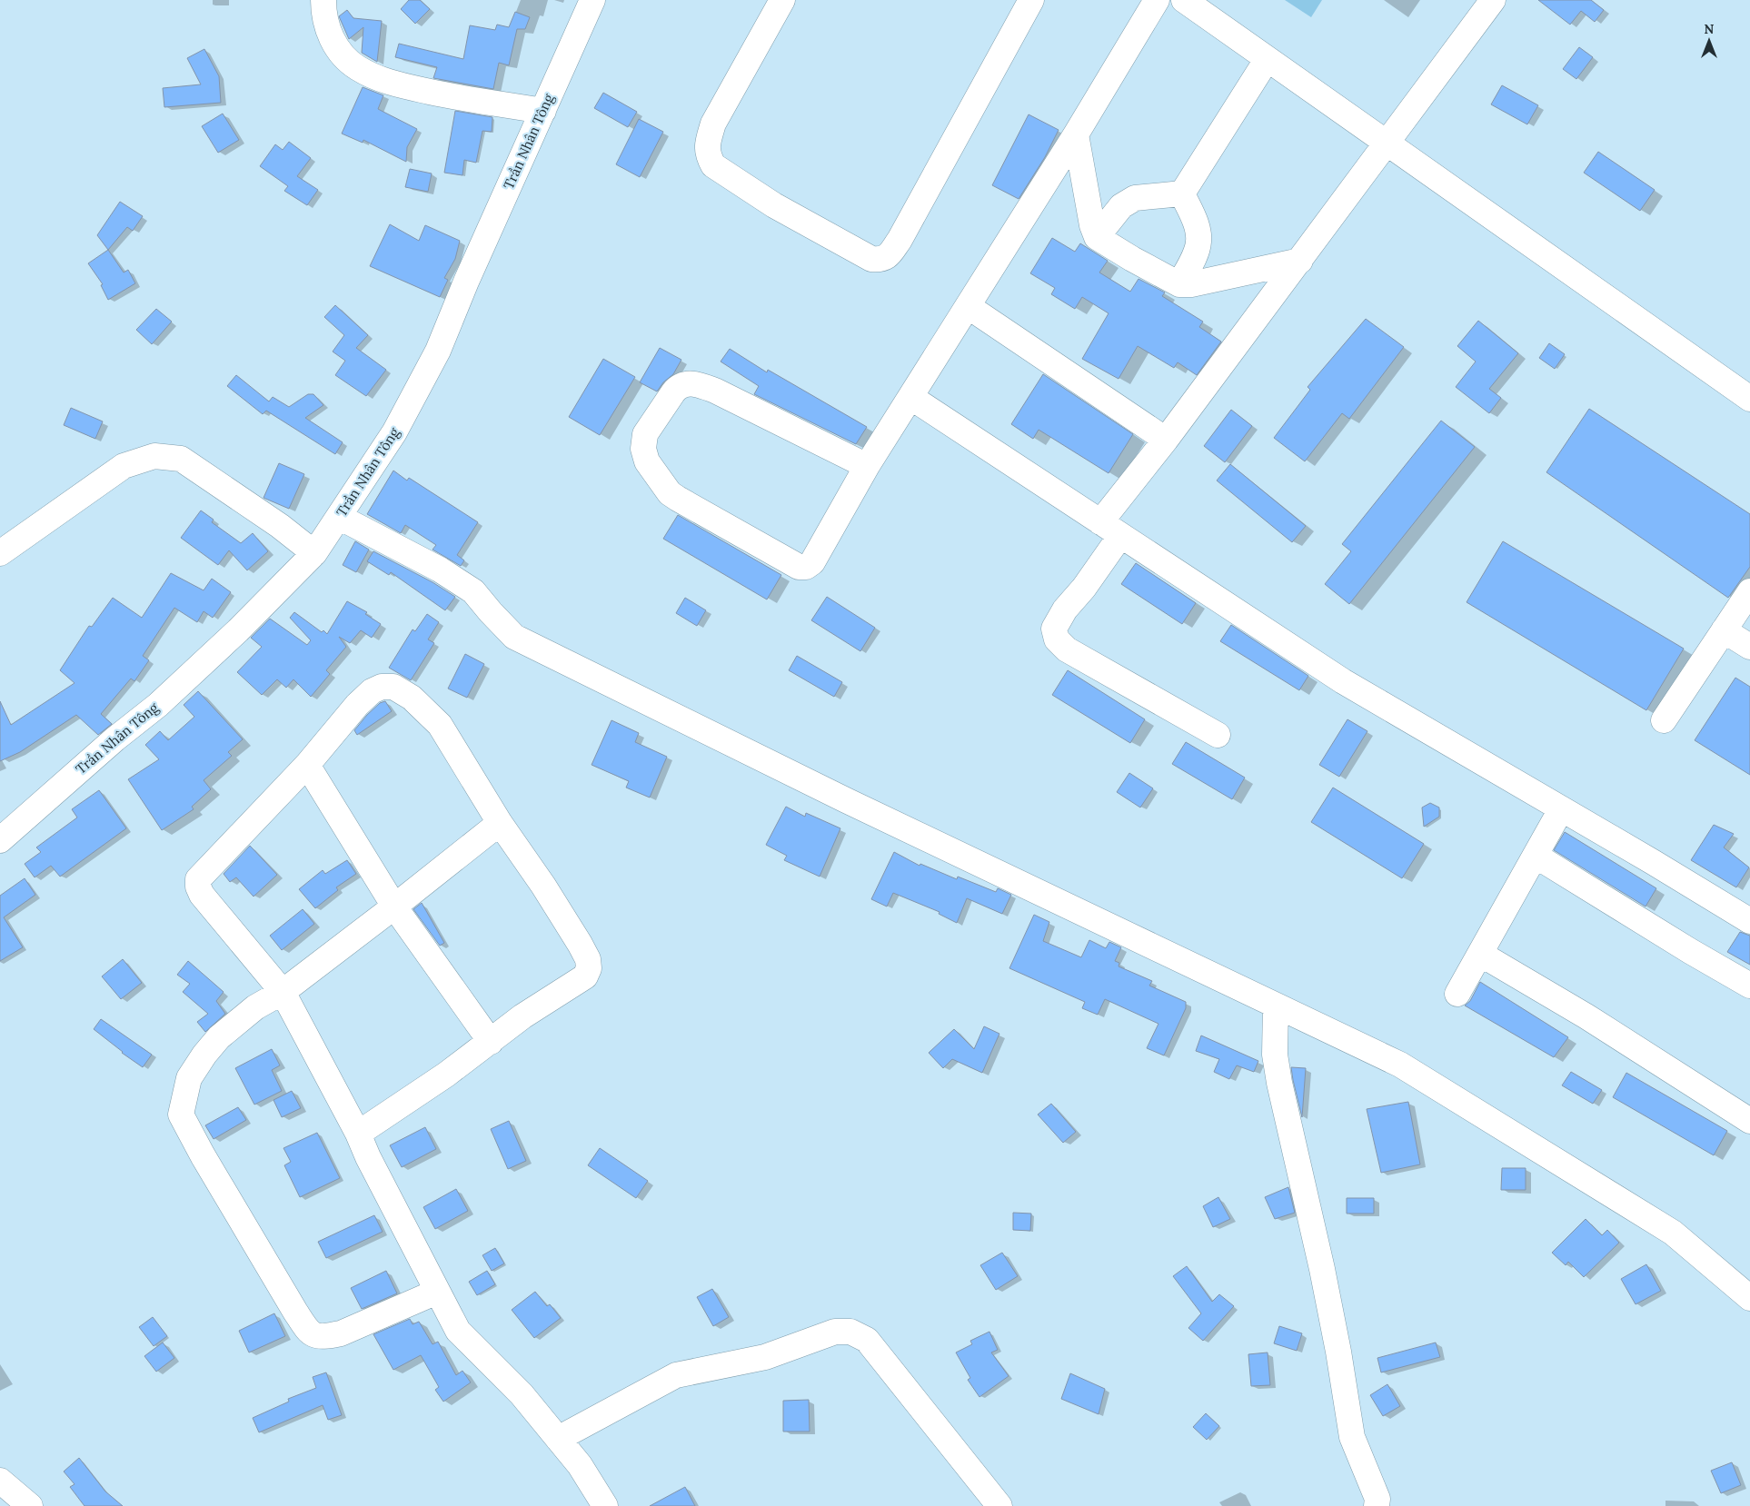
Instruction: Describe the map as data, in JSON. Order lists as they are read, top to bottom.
{
  "streets": {
    "street": ["Trần Nhân Tông"]
  },
  "north": "top"
}
